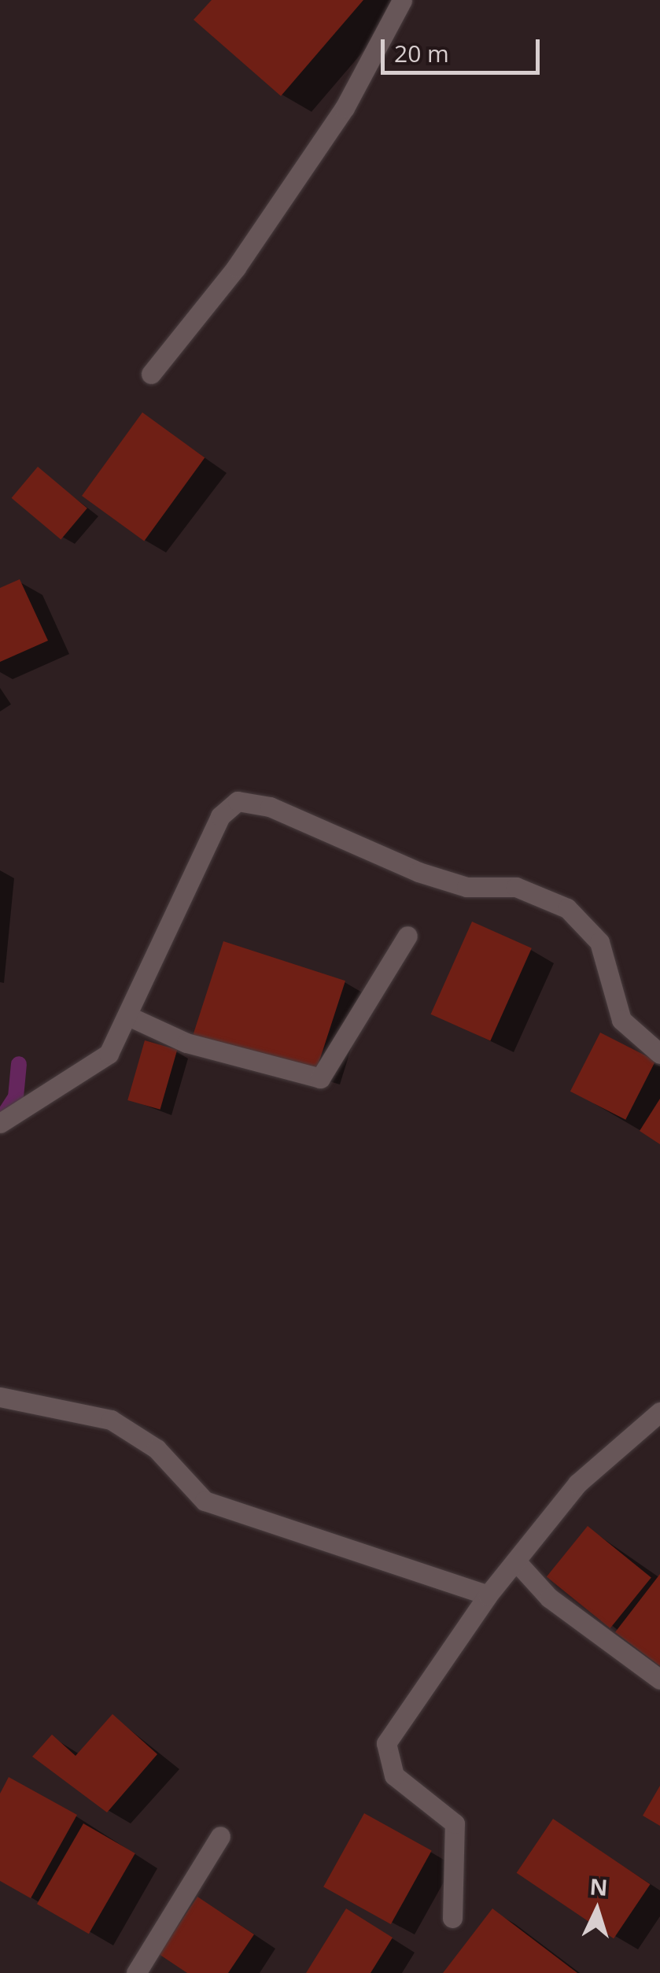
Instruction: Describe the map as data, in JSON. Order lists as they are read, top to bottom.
{
  "scale_bar": "20 m",
  "north": "top"
}
